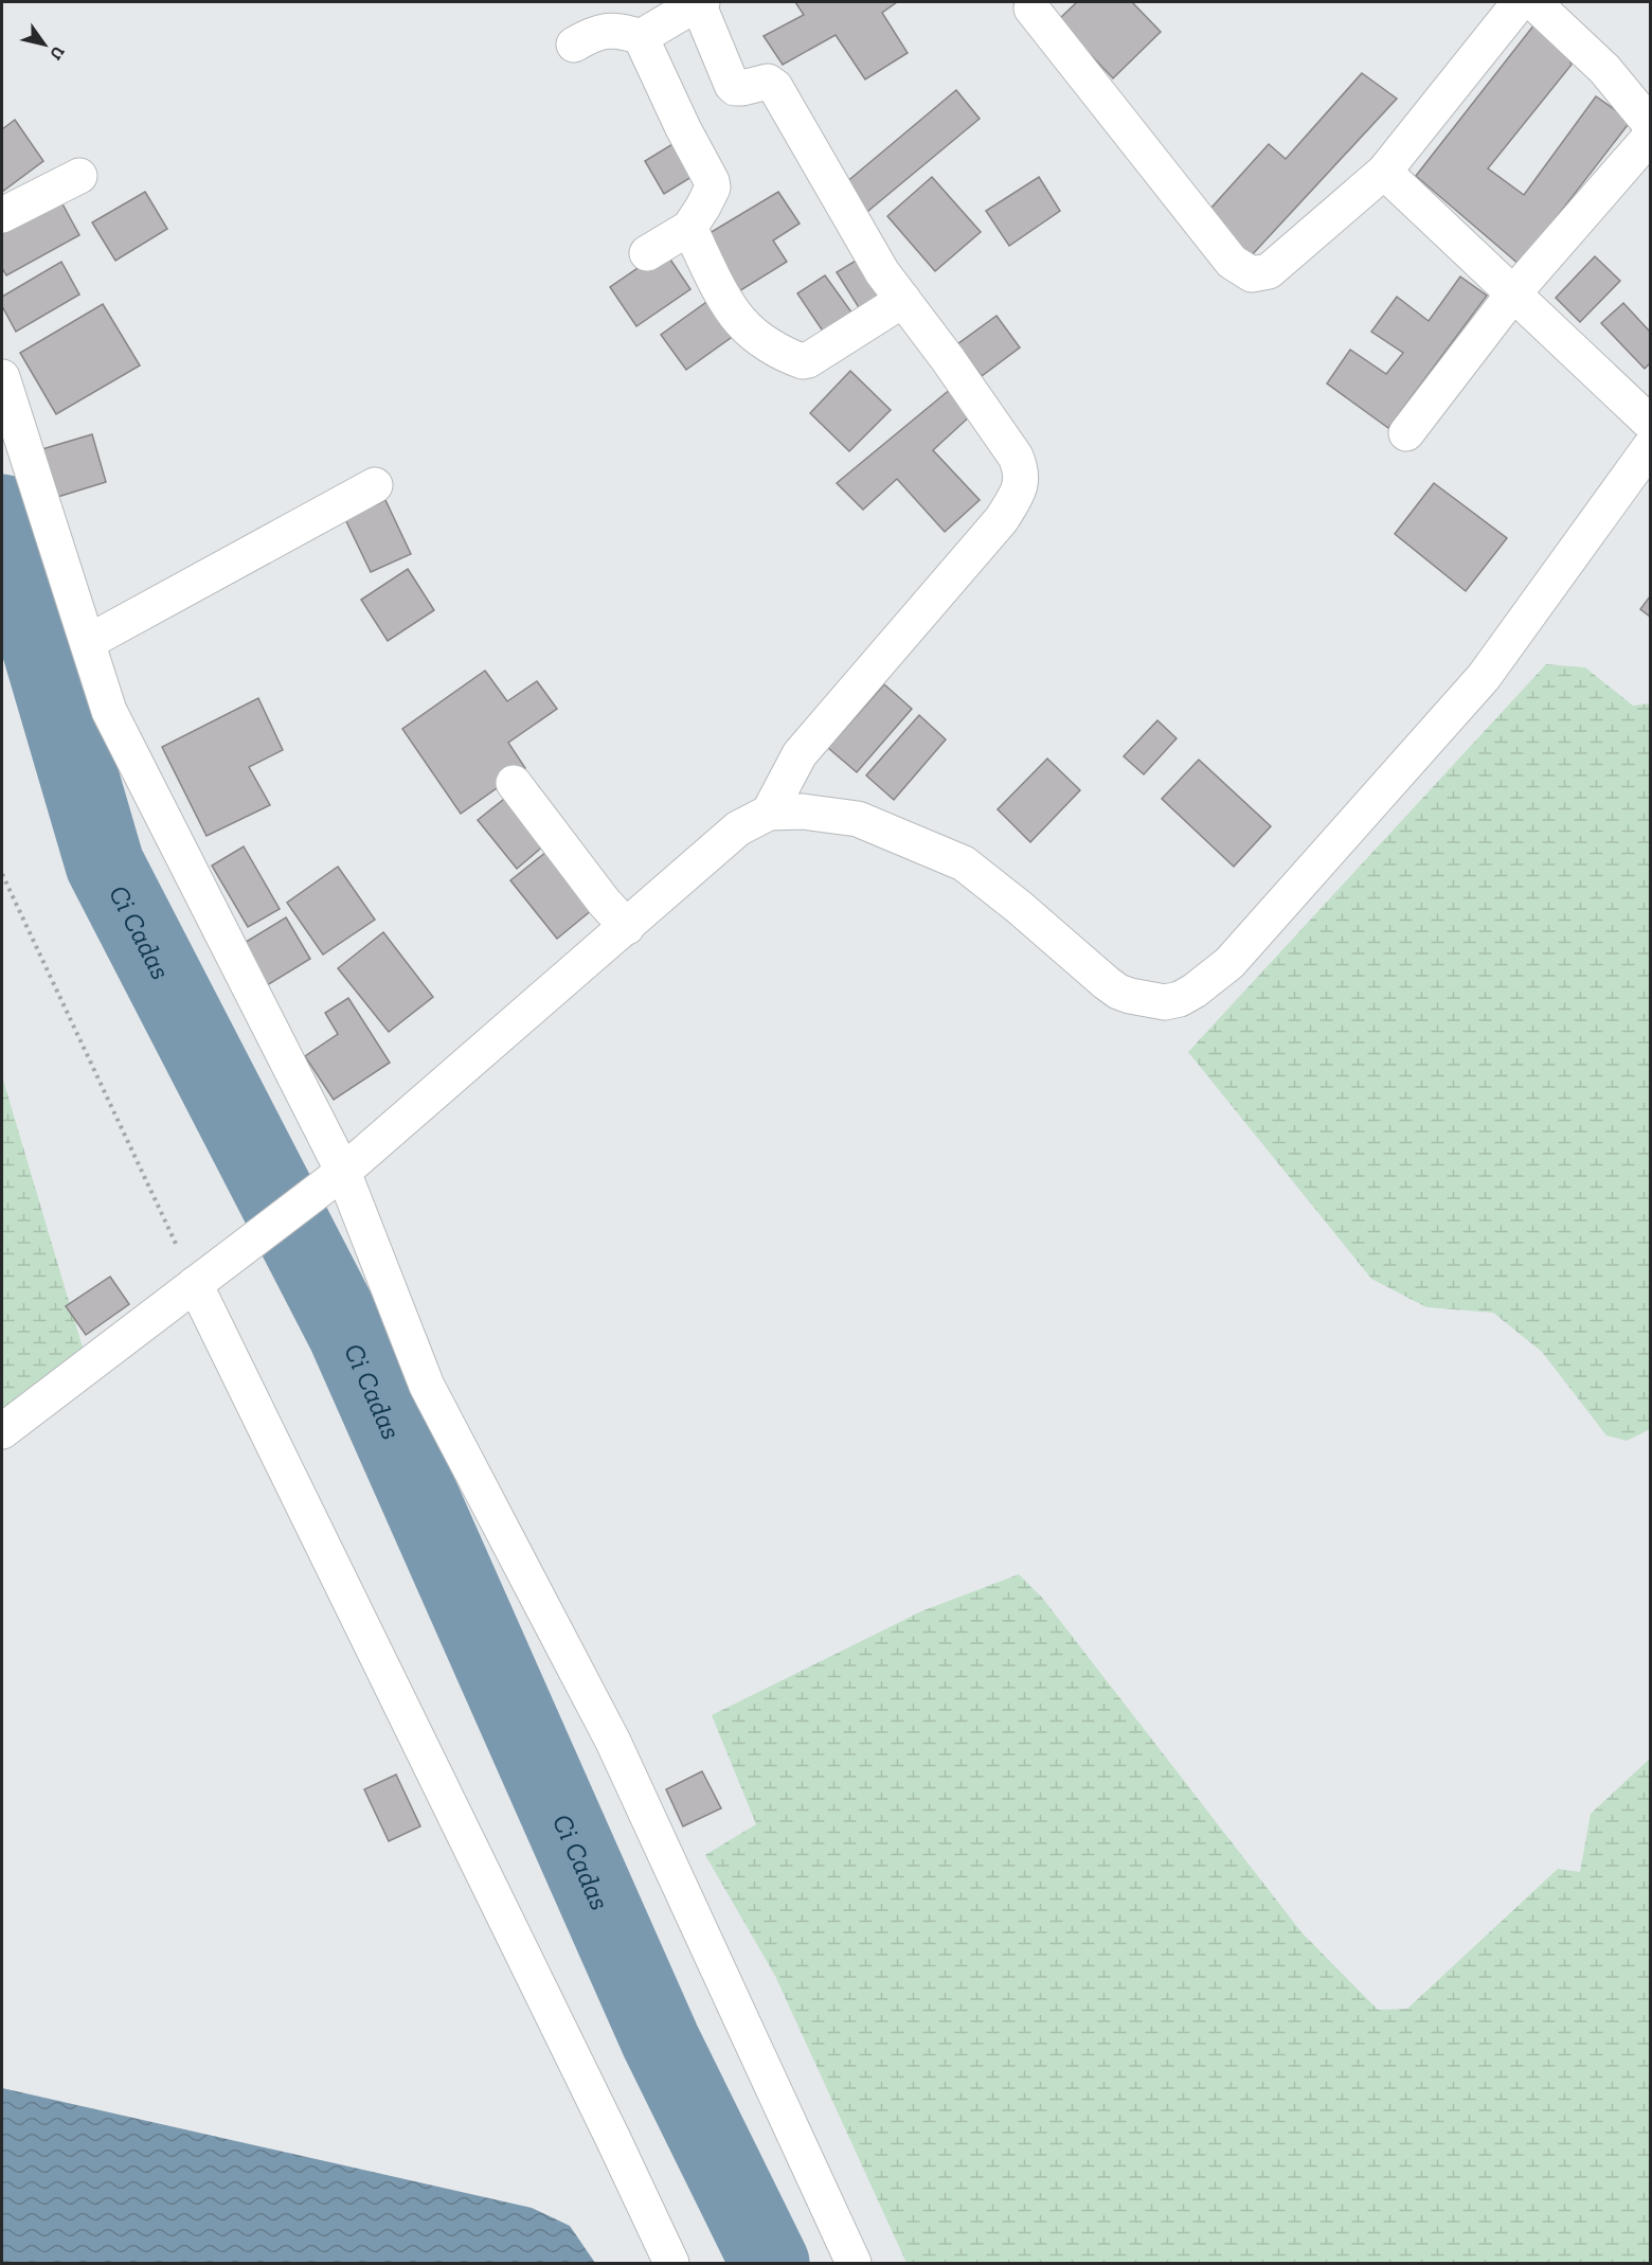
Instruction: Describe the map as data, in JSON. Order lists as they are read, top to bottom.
{
  "water": ["Ci Cadas"],
  "north": "bottom right"
}
